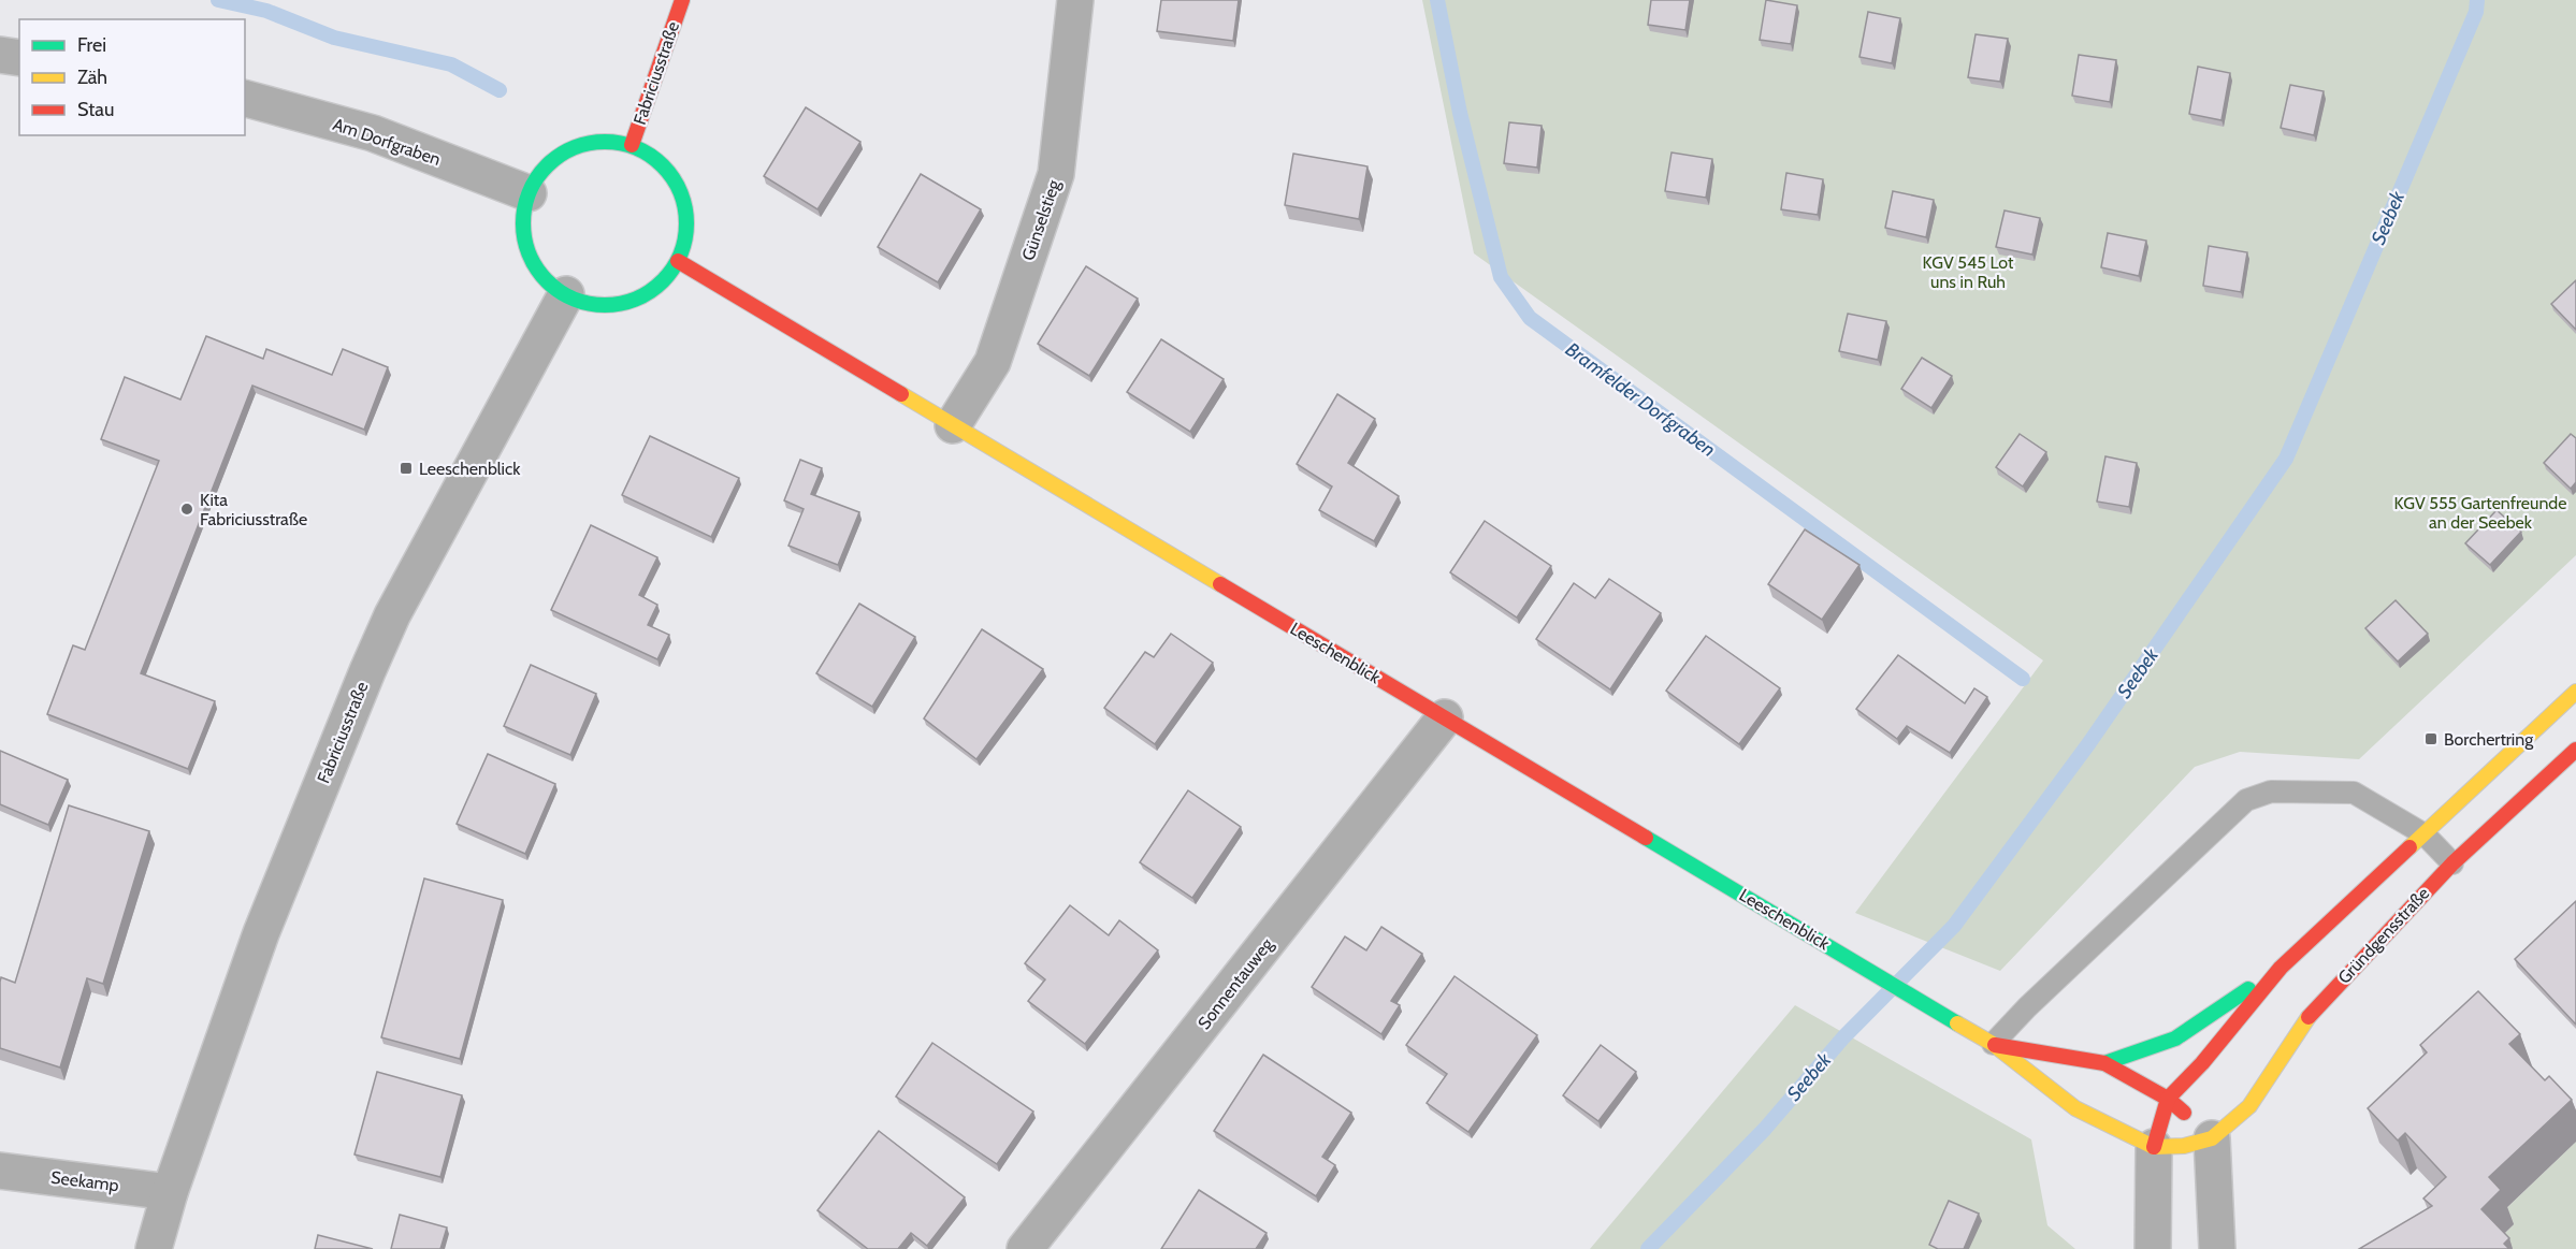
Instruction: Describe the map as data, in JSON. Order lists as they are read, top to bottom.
{
  "streets": {
    "street": [
      "Fabriciusstraße",
      "Am Dorfgraben",
      "Günselstieg",
      "Leeschenblick",
      "Gründgensstraße",
      "Sonnentauweg",
      "Seekamp"
    ]
  },
  "crossings": [
    ["Fabriciusstraße", "Am Dorfgraben"],
    ["Fabriciusstraße", "Leeschenblick"],
    ["Fabriciusstraße", "Seekamp"],
    ["Am Dorfgraben", "Leeschenblick"],
    ["Günselstieg", "Leeschenblick"],
    ["Leeschenblick", "Gründgensstraße"],
    ["Leeschenblick", "Sonnentauweg"]
  ],
  "water": ["Seebek", "Bramfelder Dorfgraben"],
  "parks": ["KGV 545 Lot uns in Ruh", "KGV 555 Gartenfreunde an der Seebek"],
  "places": {
    "transit": ["Leeschenblick", "Borchertring"],
    "other": ["Kita Fabriciusstraße"]
  },
  "legend": ["Frei", "Zäh", "Stau"]
}
